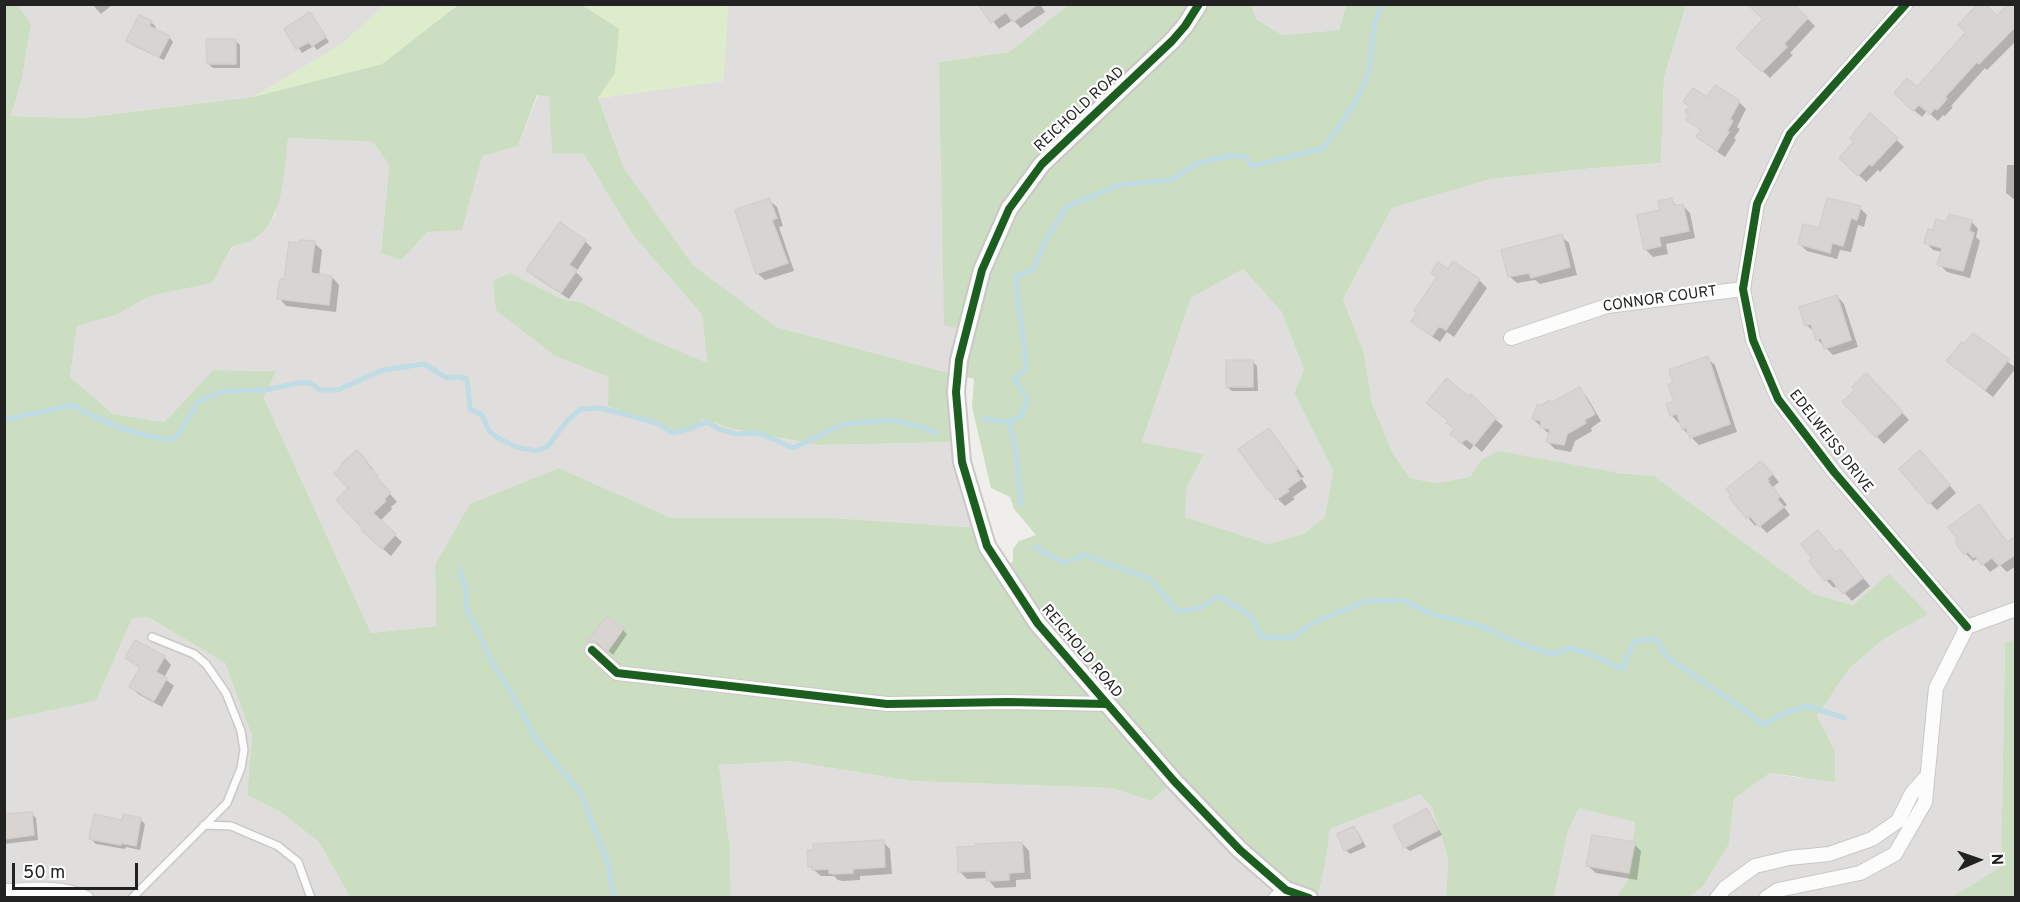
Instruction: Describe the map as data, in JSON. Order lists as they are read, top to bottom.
{
  "streets": {
    "street": ["REICHOLD ROAD", "CONNOR COURT", "EDELWEISS DRIVE"]
  },
  "crossings": [
    ["CONNOR COURT", "EDELWEISS DRIVE"]
  ],
  "scale_bar": "50 m",
  "north": "right"
}
